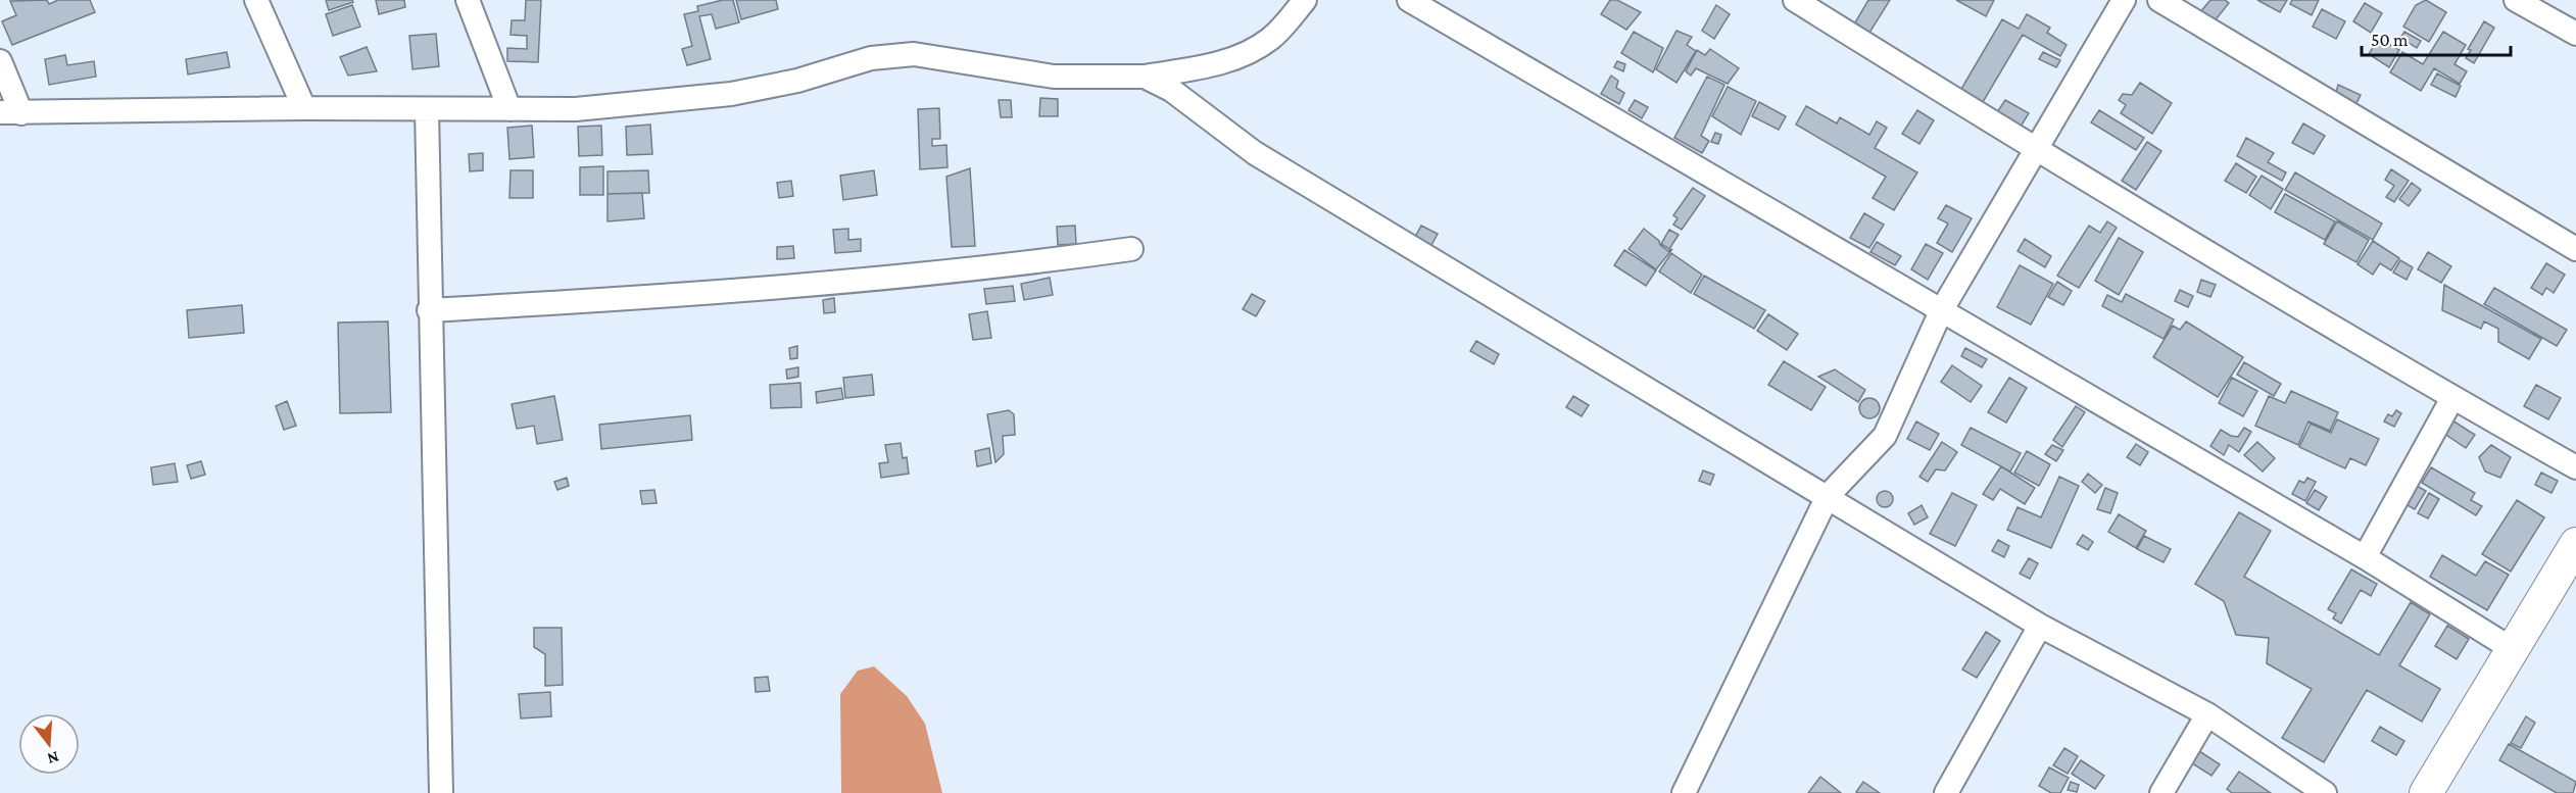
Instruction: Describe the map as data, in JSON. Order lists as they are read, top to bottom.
{
  "scale_bar": "50 m",
  "north": "bottom"
}
